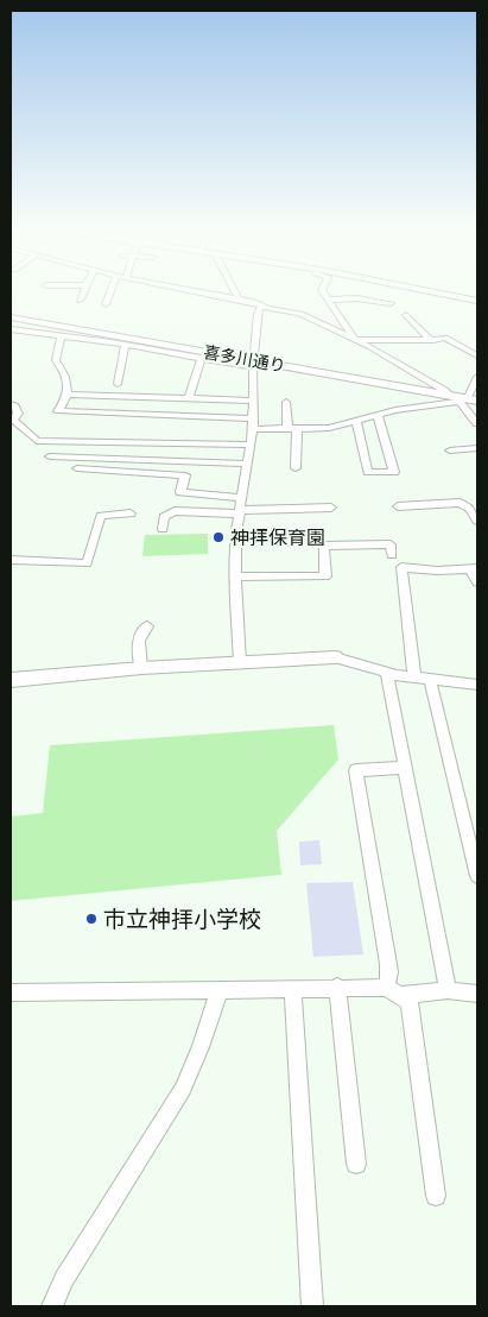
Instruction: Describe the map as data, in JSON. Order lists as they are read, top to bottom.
{
  "streets": {
    "street": ["喜多川通り"]
  },
  "places": ["神拝保育園", "市立神拝小学校"]
}
